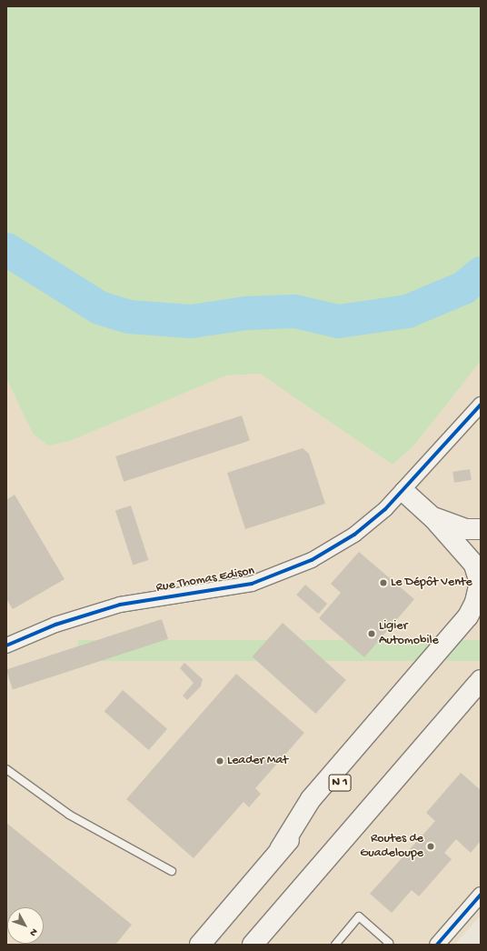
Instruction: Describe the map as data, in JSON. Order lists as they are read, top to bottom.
{
  "streets": {
    "highway": ["N 1"],
    "street": ["Rue Thomas Edison"]
  },
  "places": [
    "Le Dépôt Vente",
    "Ligier Automobile",
    "Leader Mat",
    "Routes de Guadeloupe"
  ],
  "north": "bottom right"
}
